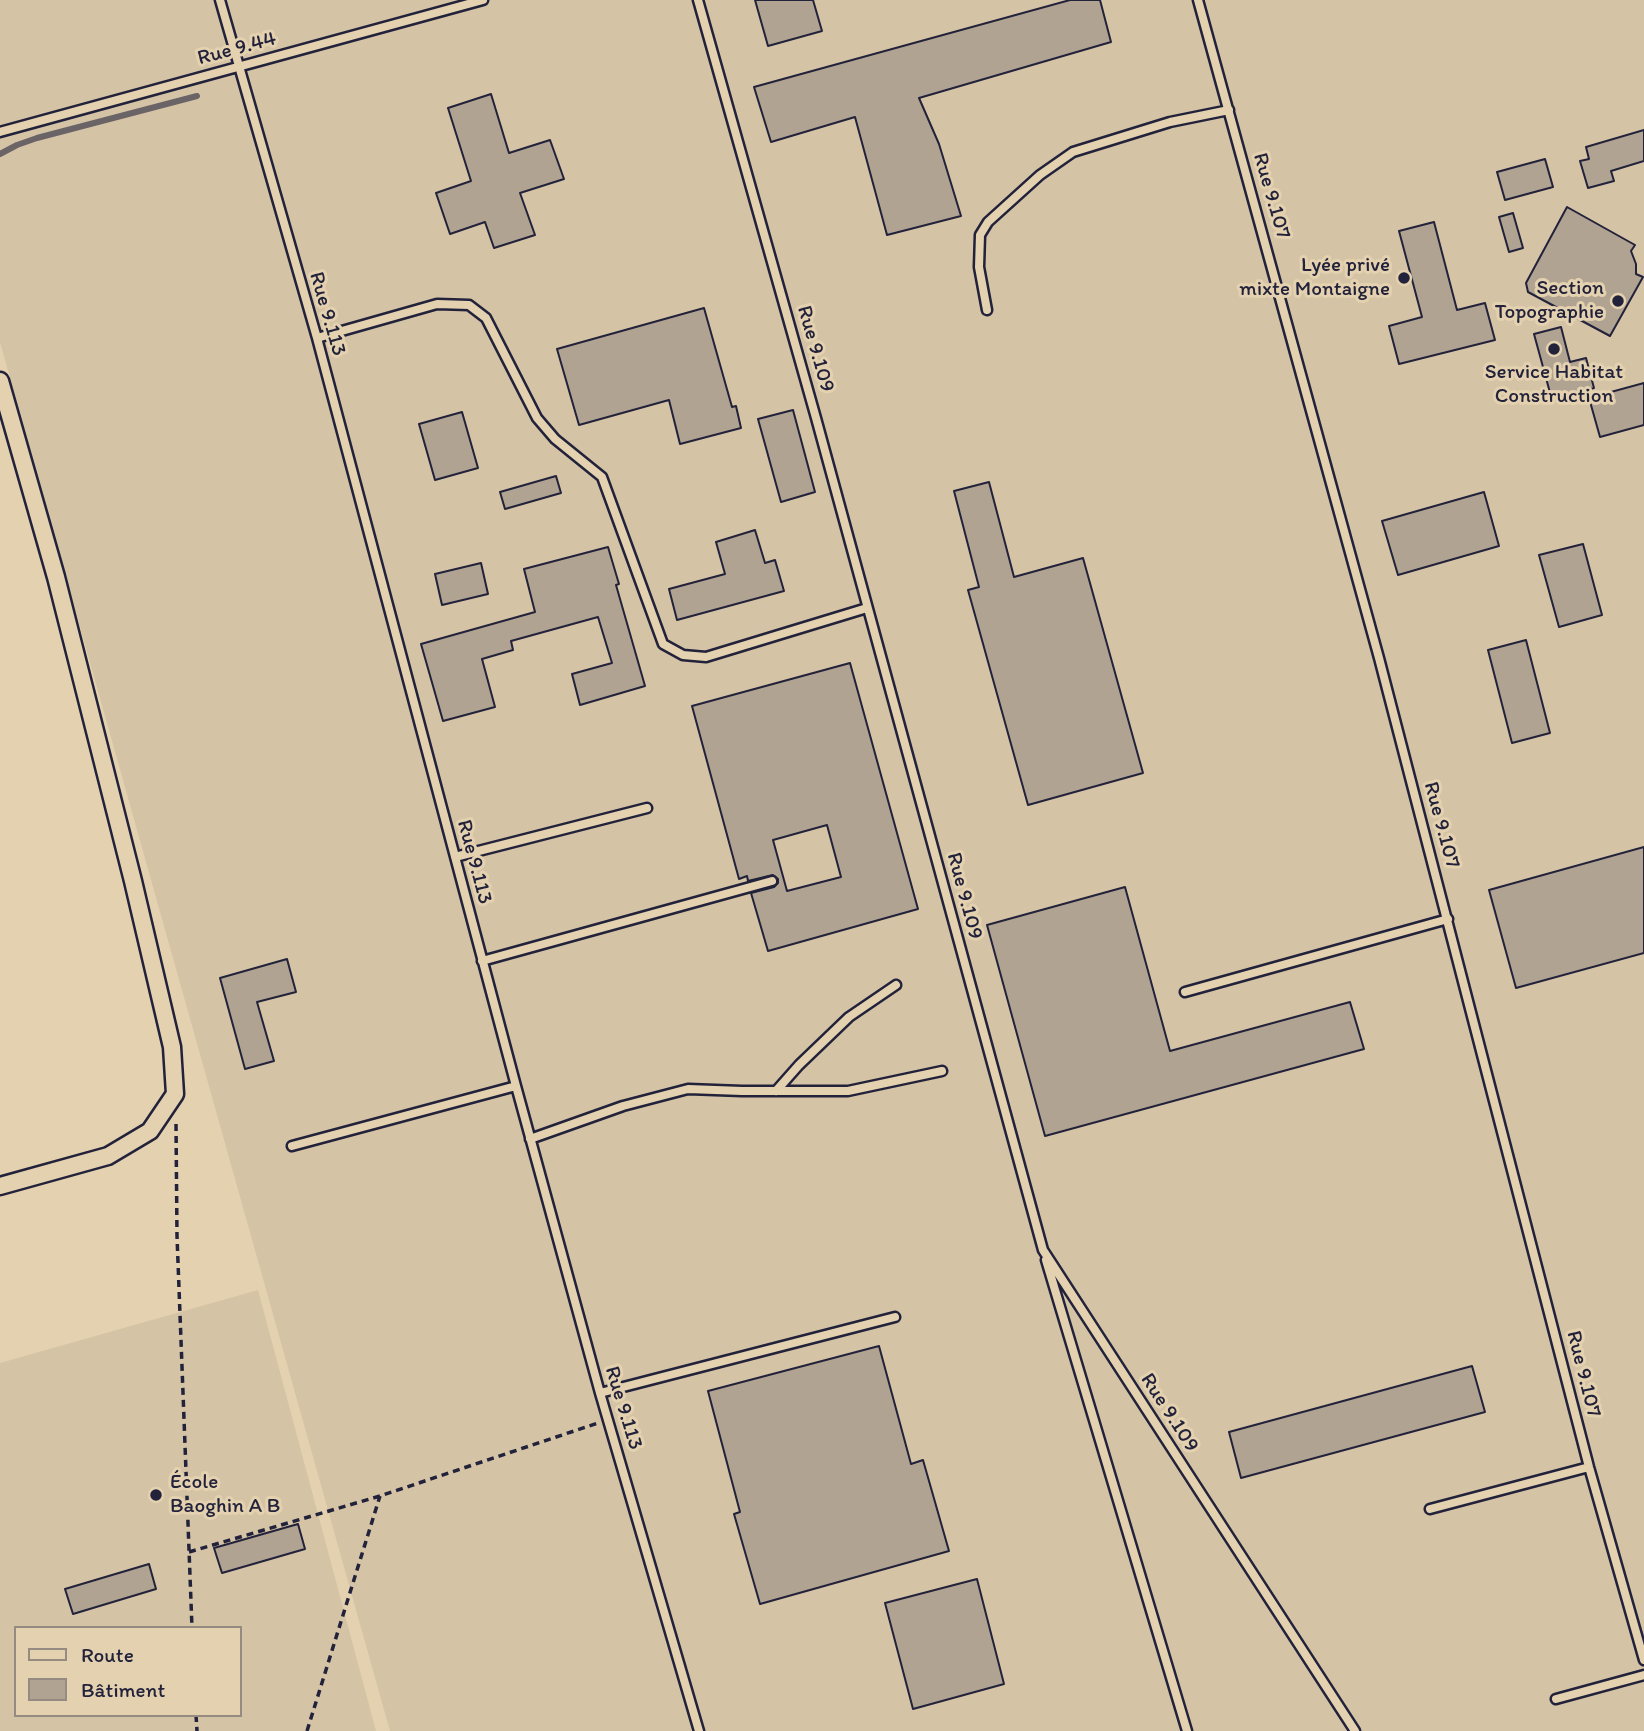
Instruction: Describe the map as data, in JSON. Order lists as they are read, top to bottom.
{
  "streets": {
    "lane": [
      "Rue 9.44",
      "Rue 9.107",
      "Rue 9.113",
      "Rue 9.109"
    ]
  },
  "crossings": [
    ["Rue 9.44", "Rue 9.113"]
  ],
  "places": [
    "Lyée privé mixte Montaigne",
    "Section Topographie",
    "Service Habitat Construction",
    "École Baoghin A B"
  ],
  "legend": ["Route", "Bâtiment"]
}
